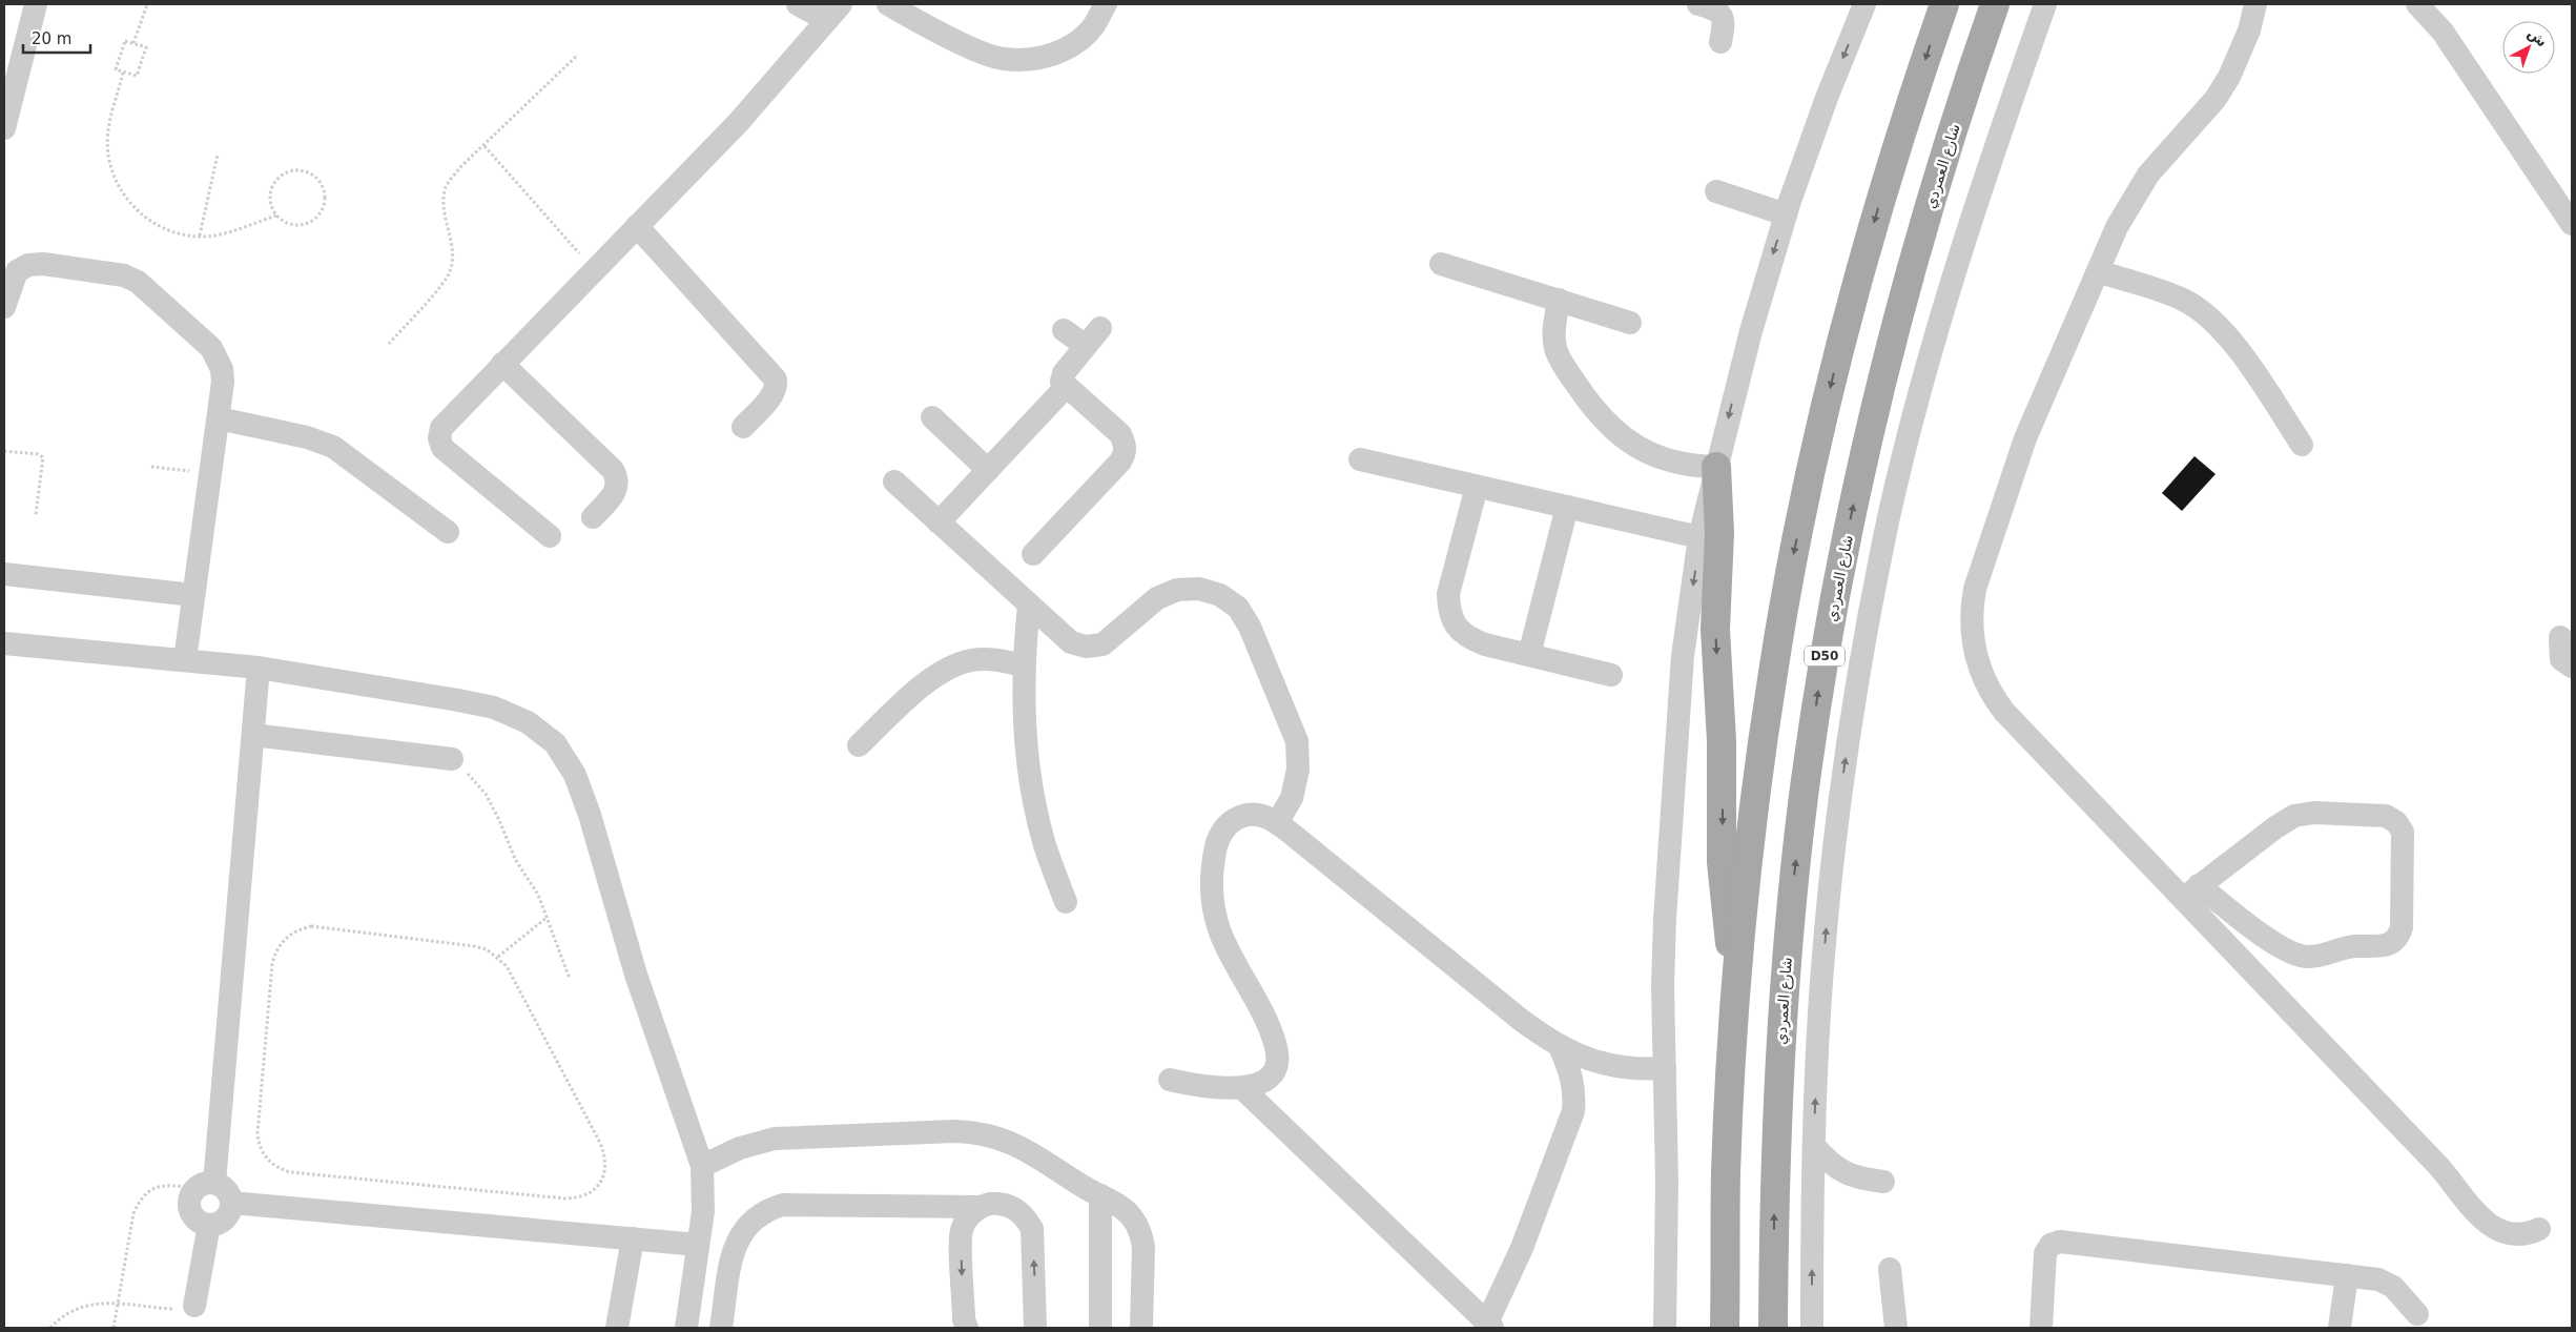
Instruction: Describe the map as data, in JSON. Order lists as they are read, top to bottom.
{
  "streets": {
    "main road": ["شارع العمردي", "D50"]
  },
  "scale_bar": "20 m",
  "north": "top right"
}
